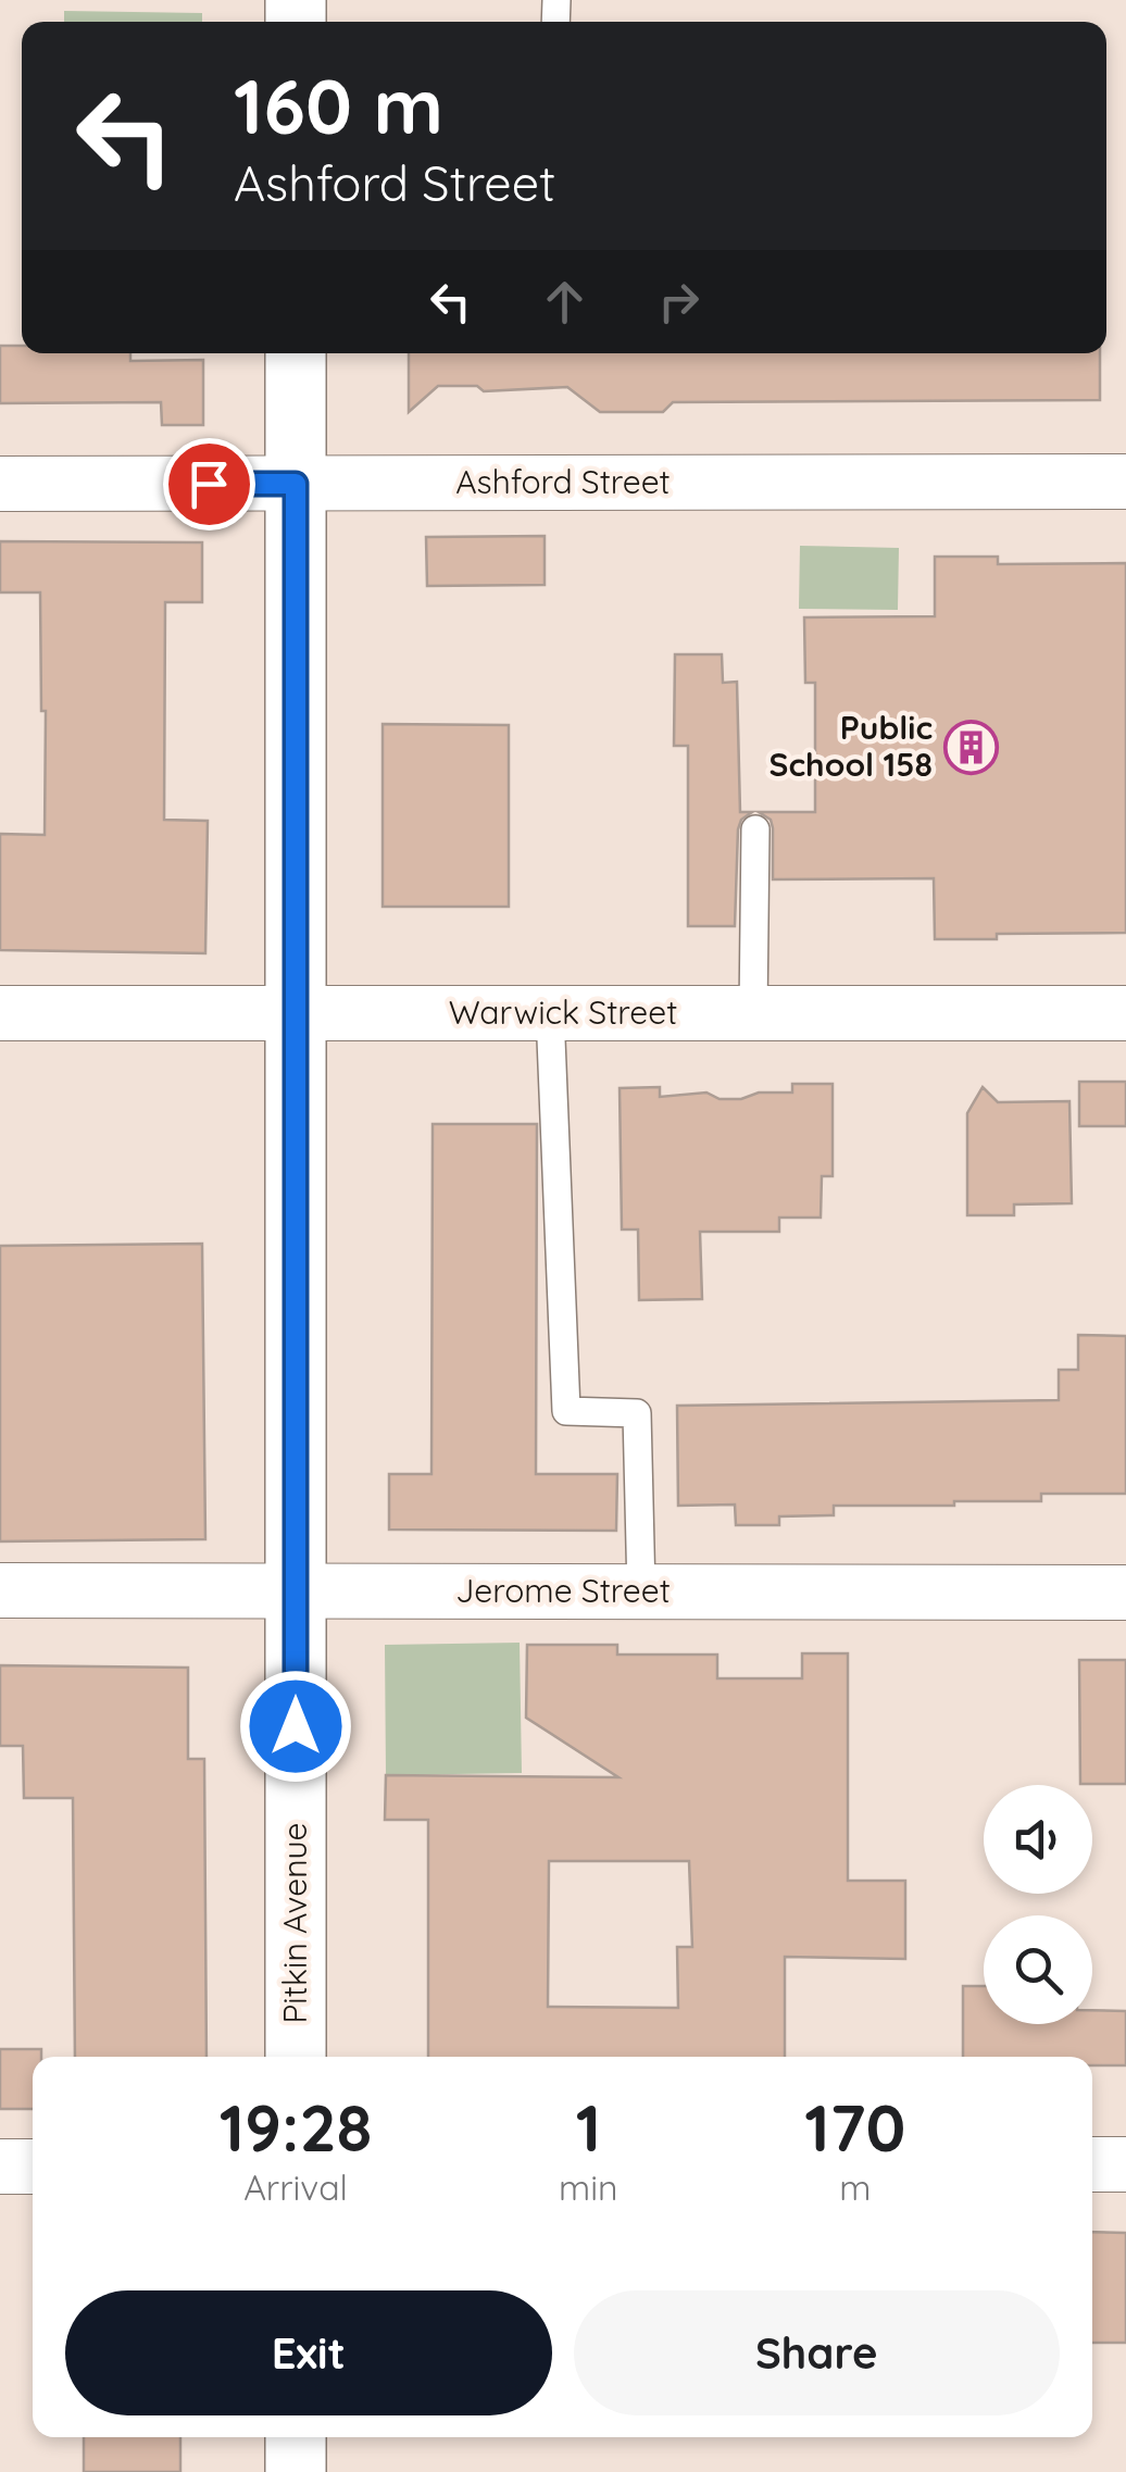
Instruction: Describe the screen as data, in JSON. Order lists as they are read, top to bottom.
{
  "streets": {
    "street": [
      "Ashford Street",
      "Warwick Street",
      "Jerome Street",
      "Pitkin Avenue"
    ]
  },
  "crossings": [
    ["Ashford Street", "Pitkin Avenue"],
    ["Warwick Street", "Pitkin Avenue"],
    ["Jerome Street", "Pitkin Avenue"]
  ],
  "places": {
    "building": ["Public School 158"]
  },
  "page": {
    "turn": ["160 m", "Ashford Street"],
    "eta": [
      "19:28",
      "Arrival",
      "1",
      "min",
      "170",
      "m"
    ],
    "buttons": ["Exit", "Share"]
  }
}
